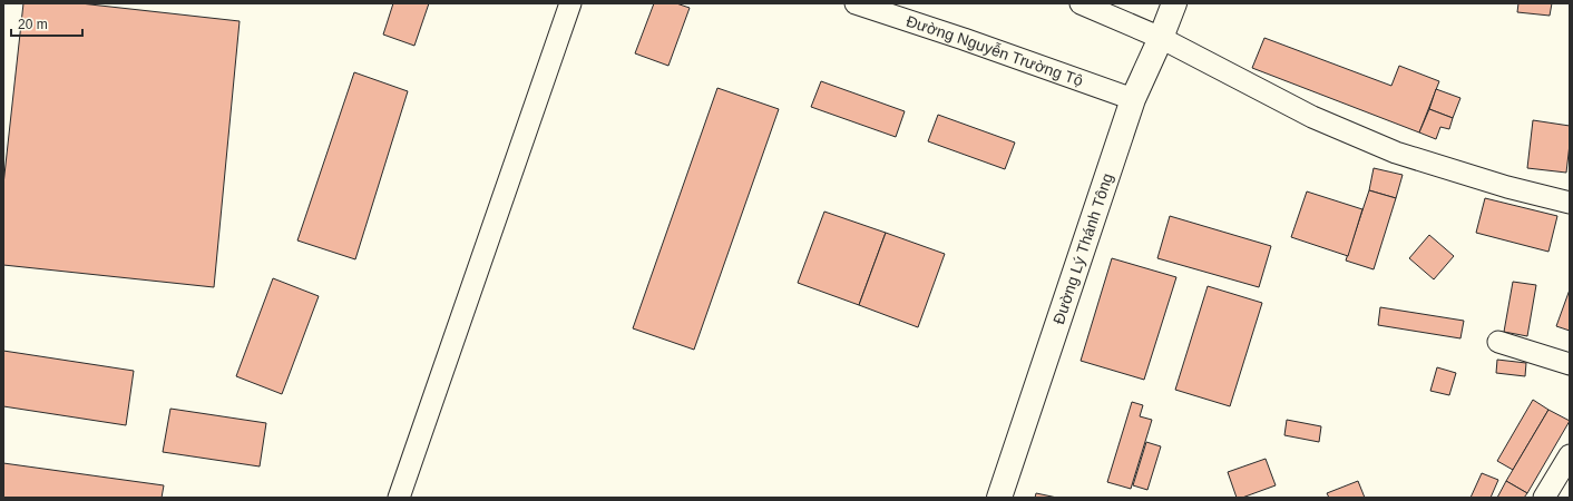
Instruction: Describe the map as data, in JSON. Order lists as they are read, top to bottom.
{
  "streets": {
    "street": ["Đường Nguyễn Trường Tộ", "Đường Lý Thánh Tông"]
  },
  "crossings": [
    ["Đường Nguyễn Trường Tộ", "Đường Lý Thánh Tông"]
  ],
  "scale_bar": "20 m"
}
